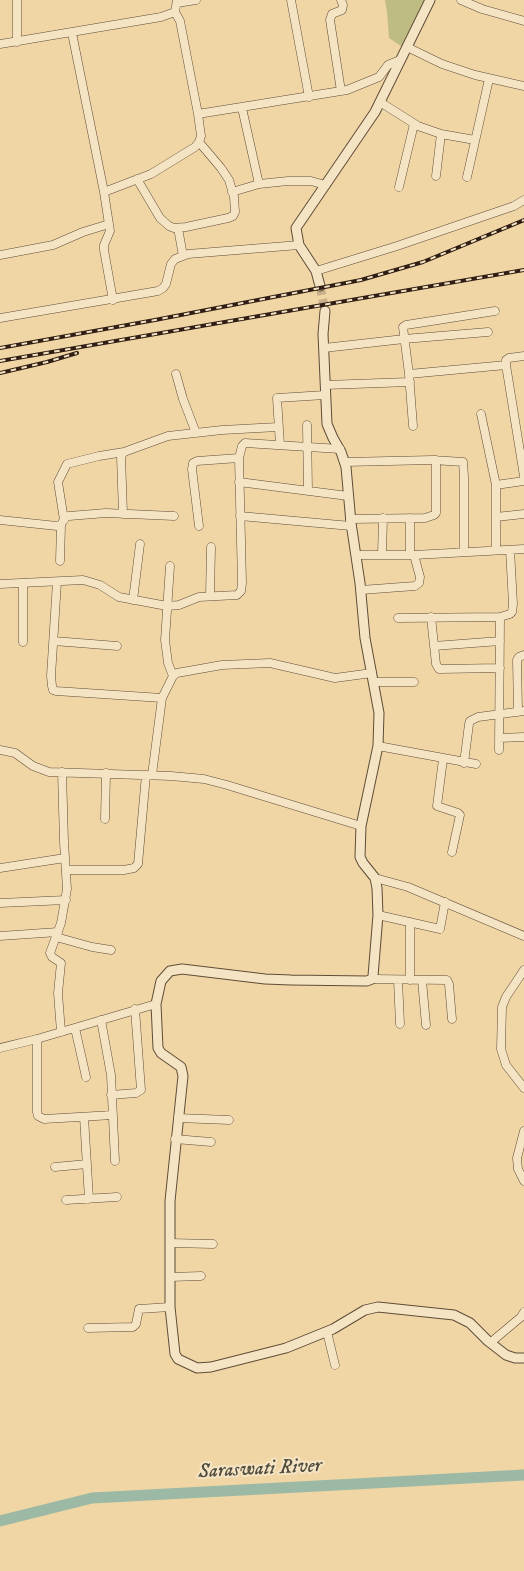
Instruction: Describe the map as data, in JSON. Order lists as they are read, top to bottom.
{
  "water": ["Saraswati River"]
}
